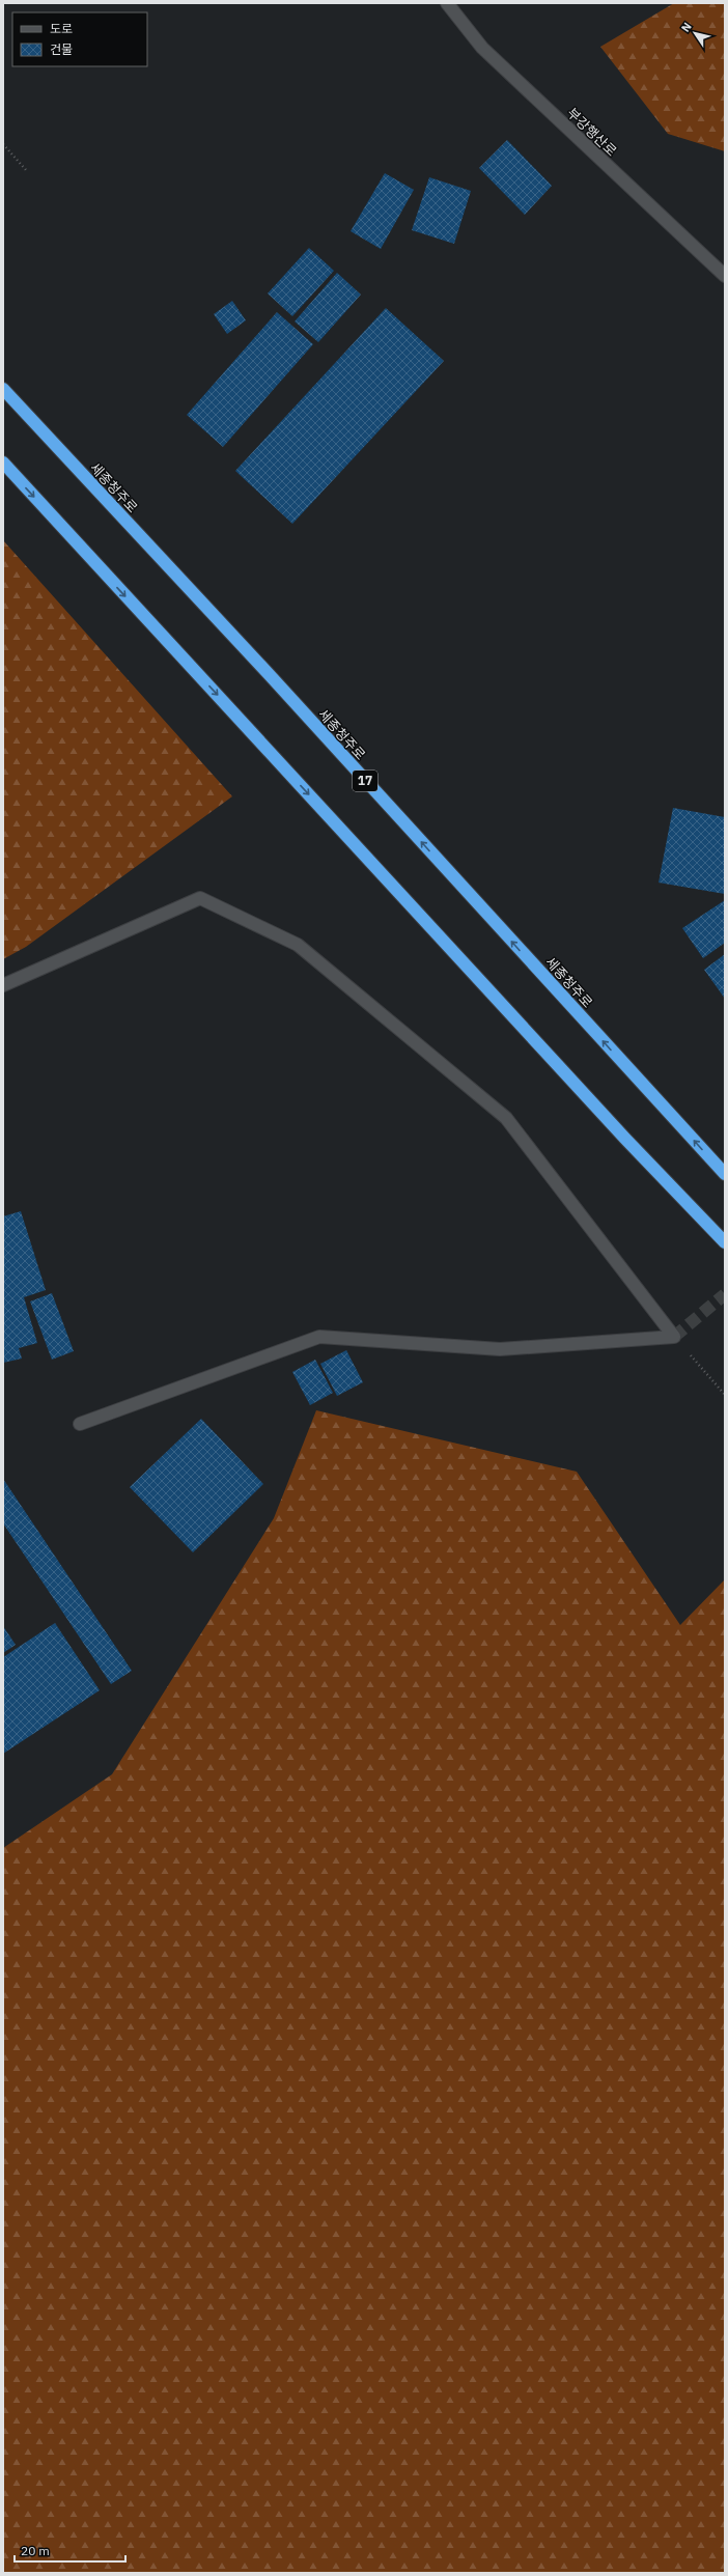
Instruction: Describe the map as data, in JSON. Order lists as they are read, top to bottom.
{
  "streets": {
    "highway": ["세종청주로", "17"],
    "street": ["부강행산로"]
  },
  "legend": ["도로", "건물"],
  "scale_bar": "20 m",
  "north": "top left"
}
